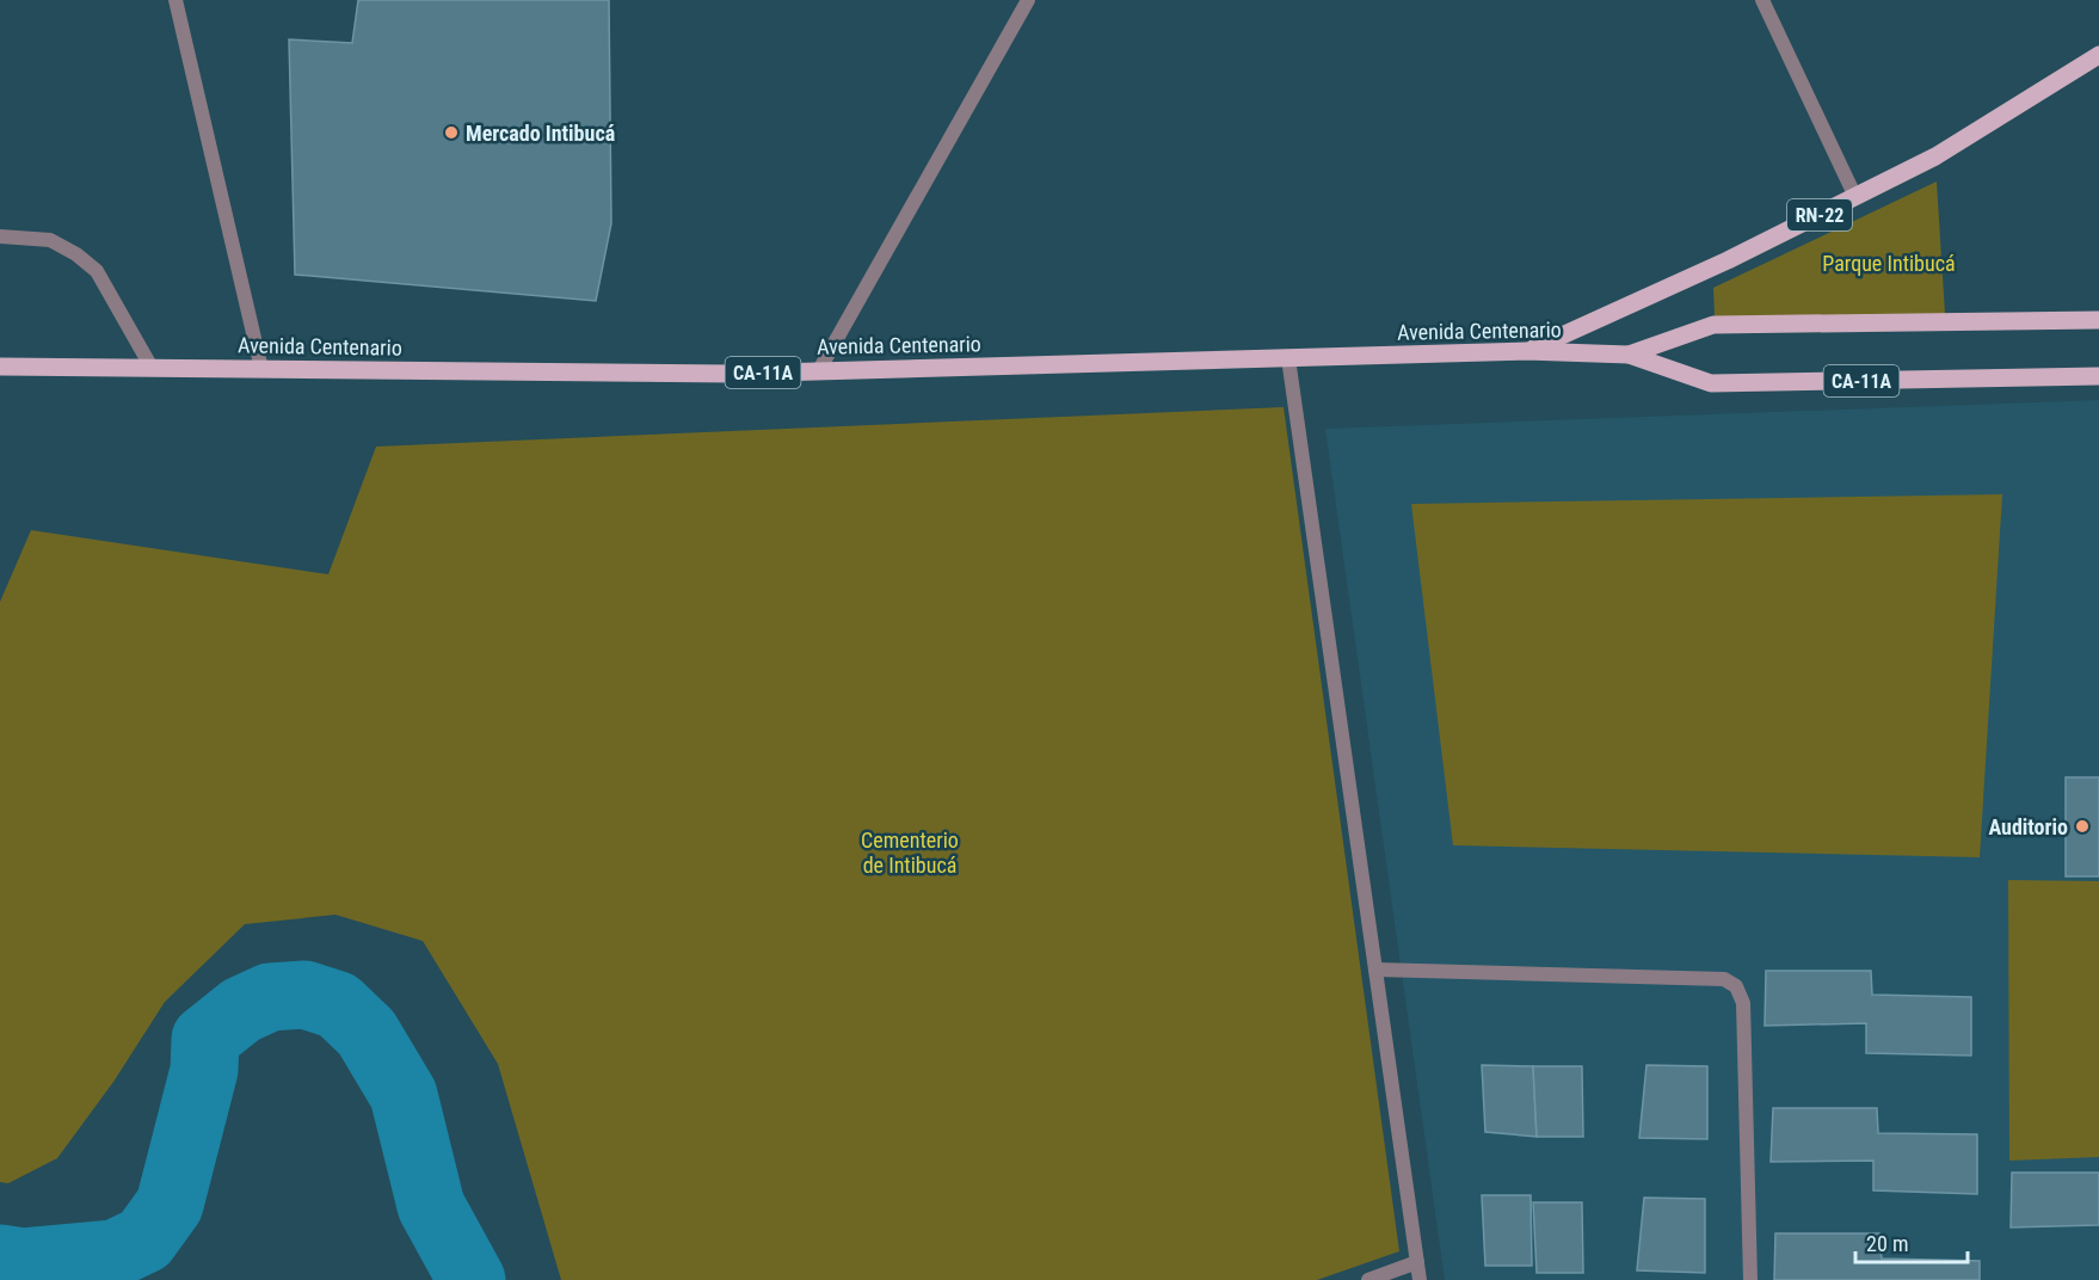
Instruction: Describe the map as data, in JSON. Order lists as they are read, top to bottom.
{
  "streets": {
    "main road": ["RN-22", "Avenida Centenario", "CA-11A"]
  },
  "crossings": [
    ["RN-22", "Avenida Centenario"]
  ],
  "parks": ["Parque Intibucá", "Cementerio de Intibucá"],
  "places": ["Mercado Intibucá", "Auditorio"],
  "scale_bar": "20 m"
}
